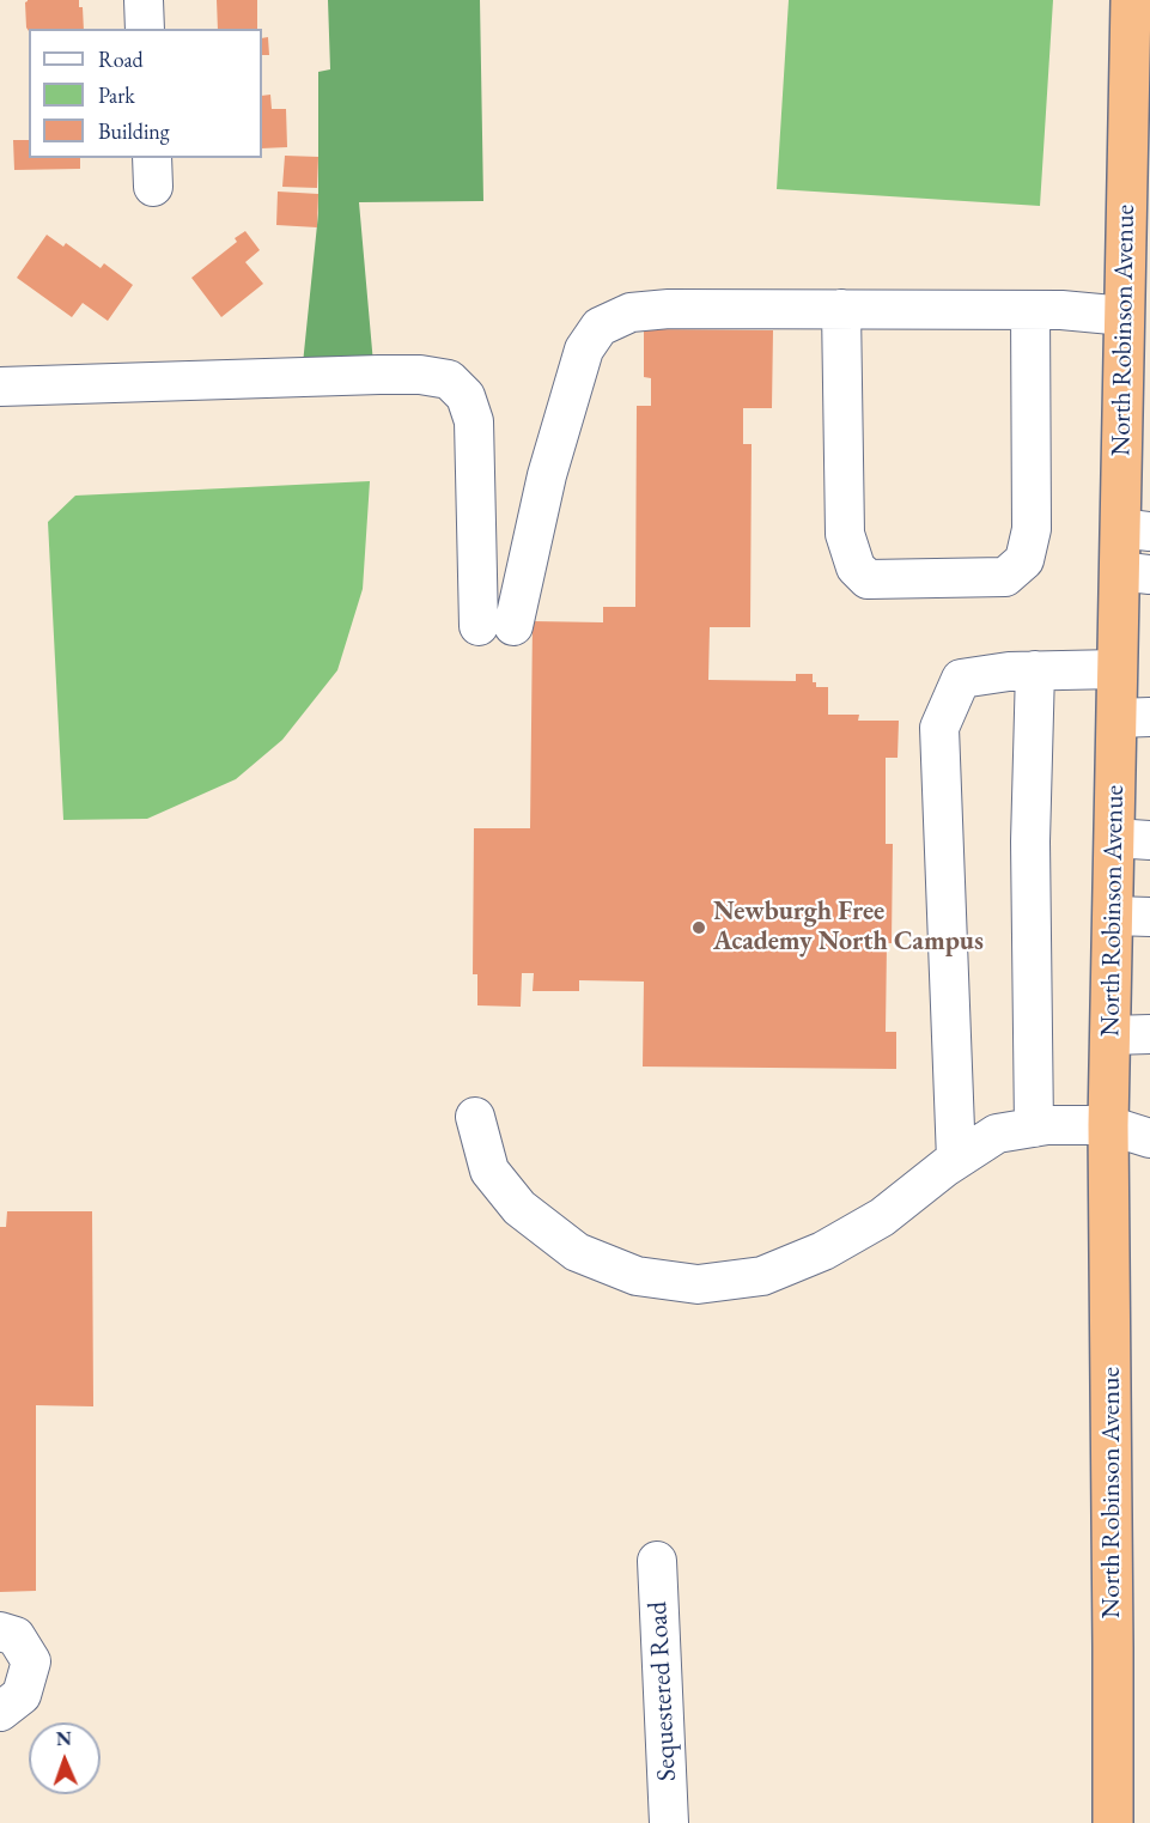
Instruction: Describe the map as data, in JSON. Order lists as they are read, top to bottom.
{
  "streets": {
    "highway": ["North Robinson Avenue"],
    "street": ["Sequestered Road"]
  },
  "places": ["Newburgh Free Academy North Campus"],
  "legend": ["Road", "Park", "Building"],
  "north": "top"
}
